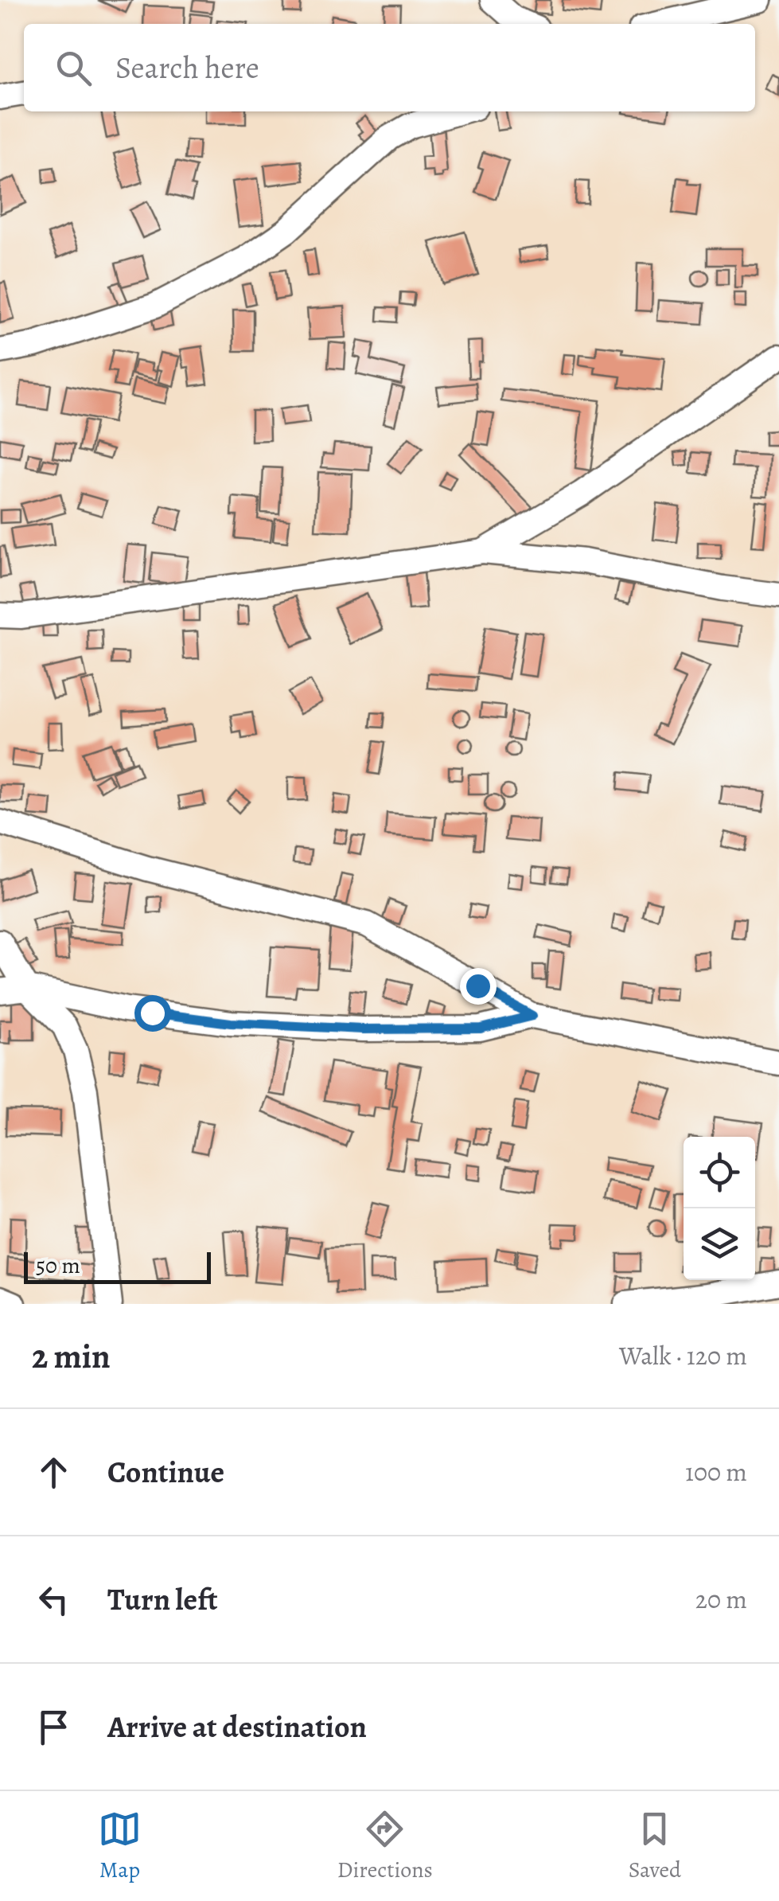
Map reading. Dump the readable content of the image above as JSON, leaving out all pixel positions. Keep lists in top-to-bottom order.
{
  "scale_bar": "50 m",
  "page": {
    "search": "Search here",
    "scale": "50 m",
    "heading": ["2 min", "Walk · 120 m"],
    "list": [
      ["Continue", "100 m"],
      ["Turn left", "20 m"],
      "Arrive at destination"
    ],
    "nav": ["Map", "Directions", "Saved"]
  }
}
